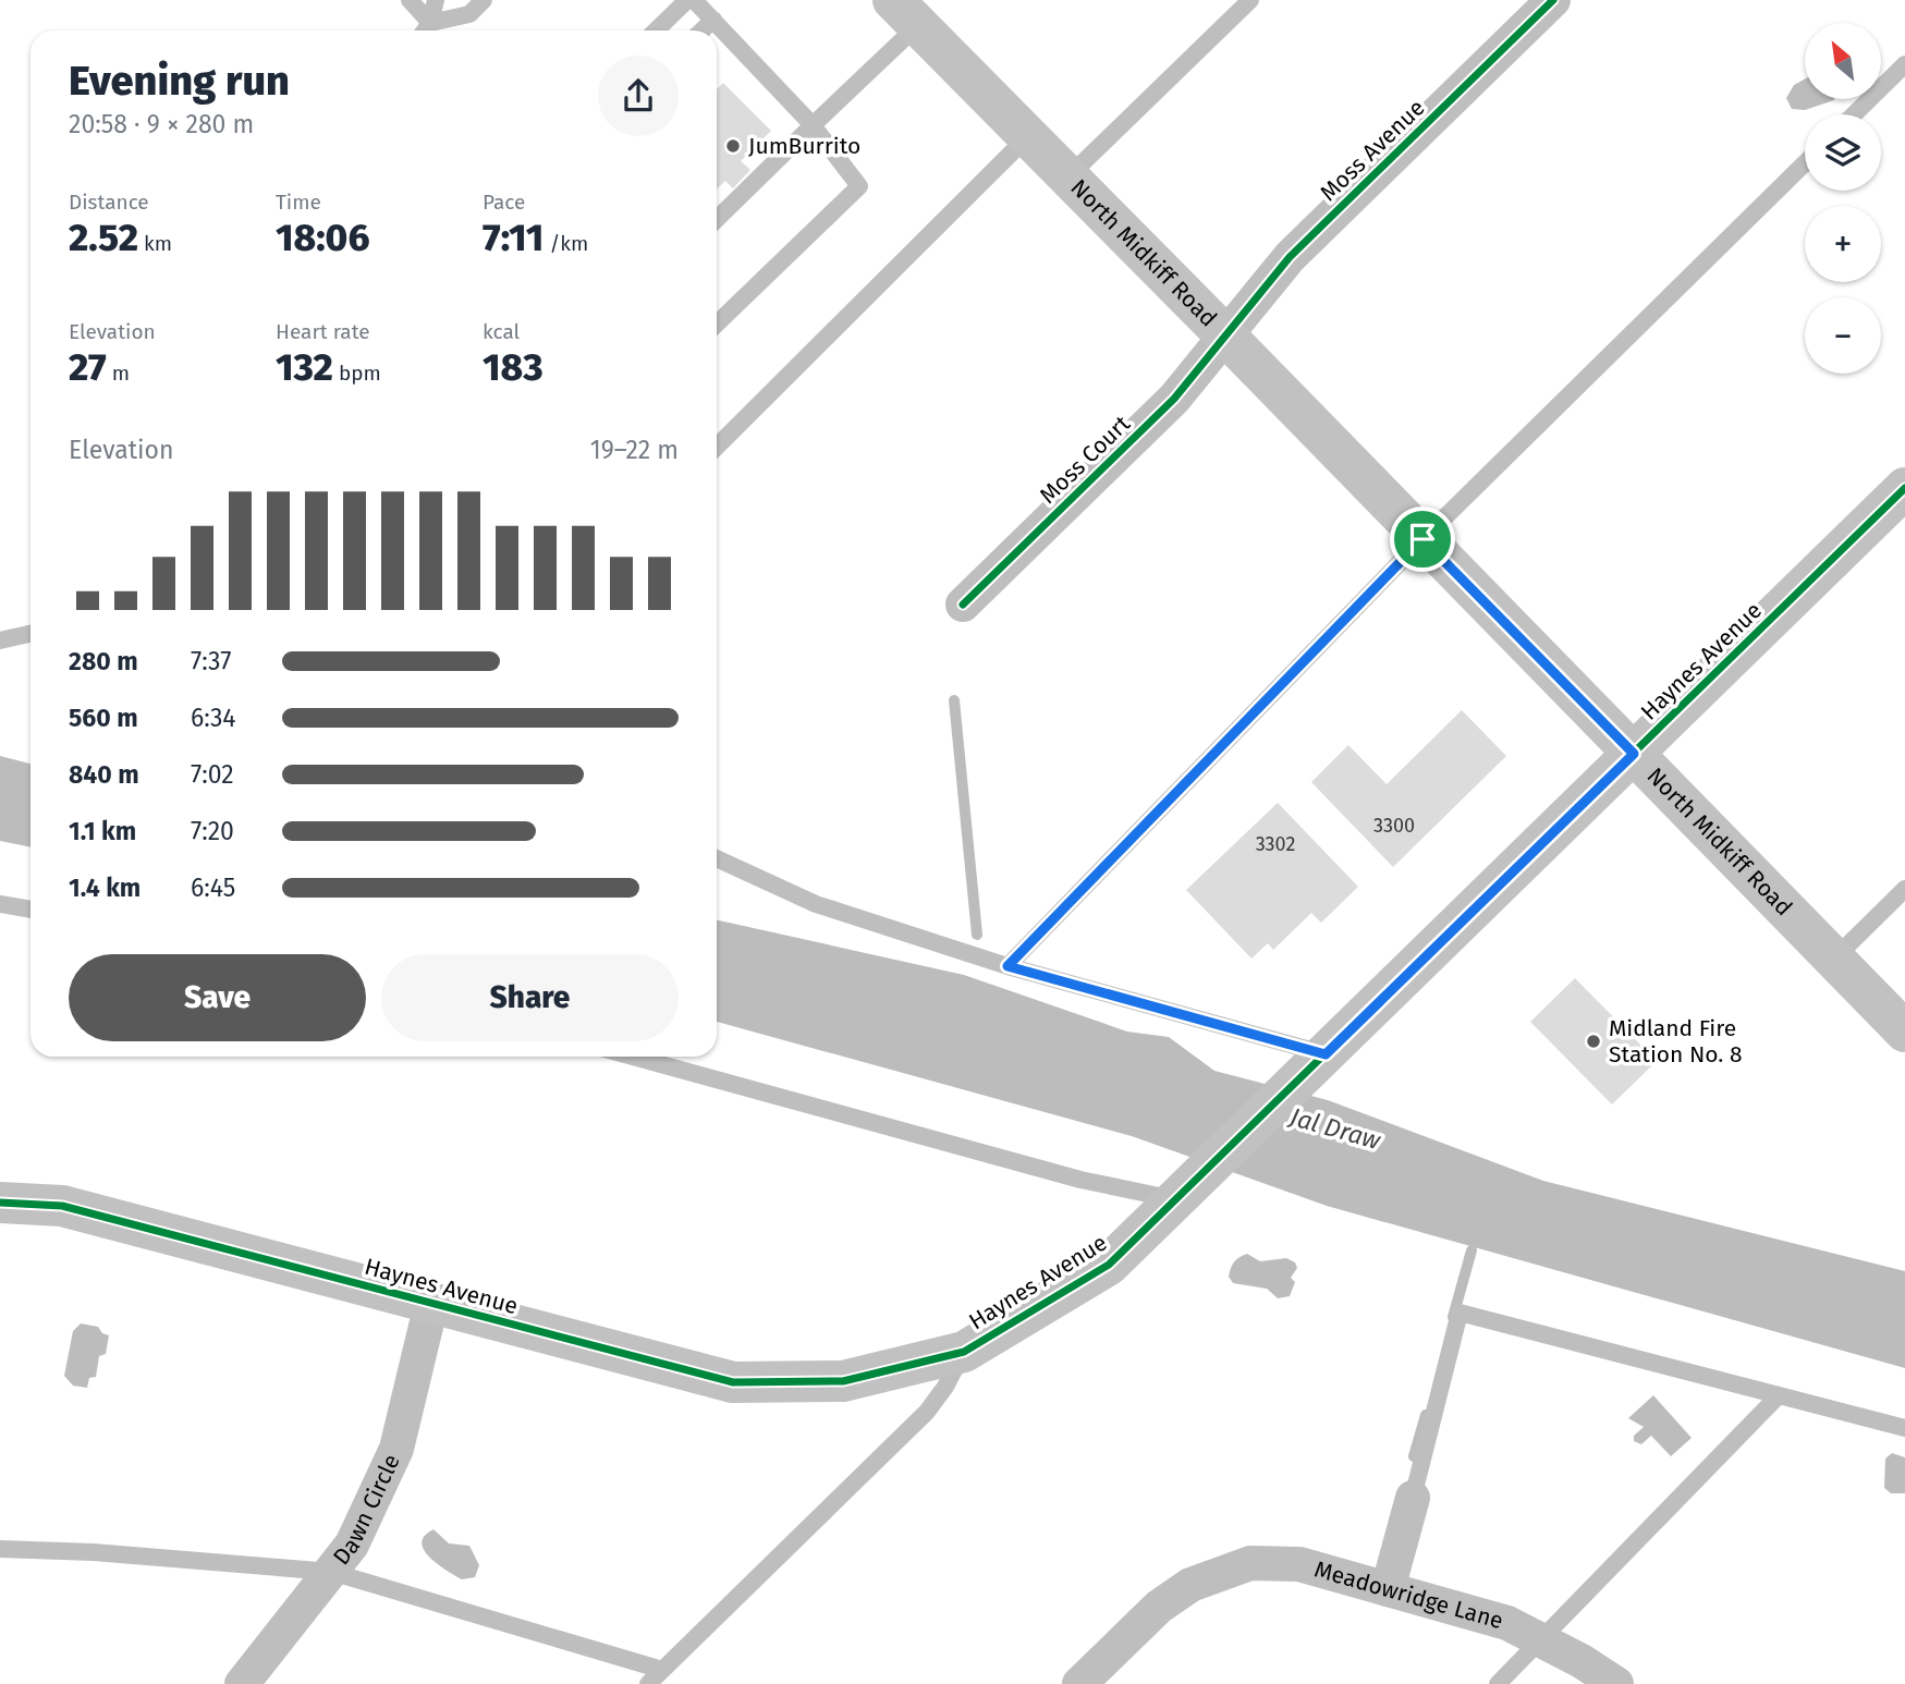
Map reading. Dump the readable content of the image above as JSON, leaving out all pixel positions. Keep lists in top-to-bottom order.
{
  "streets": {
    "street": [
      "Moss Avenue",
      "North Midkiff Road",
      "Moss Court",
      "Haynes Avenue",
      "Dawn Circle",
      "Meadowridge Lane"
    ]
  },
  "crossings": [
    ["Moss Avenue", "North Midkiff Road"],
    ["Moss Avenue", "Moss Court"],
    ["North Midkiff Road", "Moss Court"],
    ["North Midkiff Road", "Haynes Avenue"],
    ["Haynes Avenue", "Dawn Circle"]
  ],
  "water": ["Jal Draw"],
  "places": ["JumBurrito", "Midland Fire Station No. 8"],
  "house_numbers": ["3300", "3302"],
  "north": "top left",
  "page": {
    "map_buttons": ["+", "−"],
    "heading": ["Evening run", "20:58 · 9 × 280 m"],
    "stats": [
      ["Distance", "2.52 km"],
      ["Time", "18:06"],
      ["Pace", "7:11 /km"],
      ["Elevation", "27 m"],
      ["Heart rate", "132 bpm"],
      ["kcal", "183"]
    ],
    "chart": ["Elevation", "19–22 m"],
    "list": [
      {
        "name": "280 m",
        "note": "7:37"
      },
      {
        "name": "560 m",
        "note": "6:34"
      },
      {
        "name": "840 m",
        "note": "7:02"
      },
      {
        "name": "1.1 km",
        "note": "7:20"
      },
      {
        "name": "1.4 km",
        "note": "6:45"
      }
    ],
    "buttons": ["Save", "Share"]
  }
}
